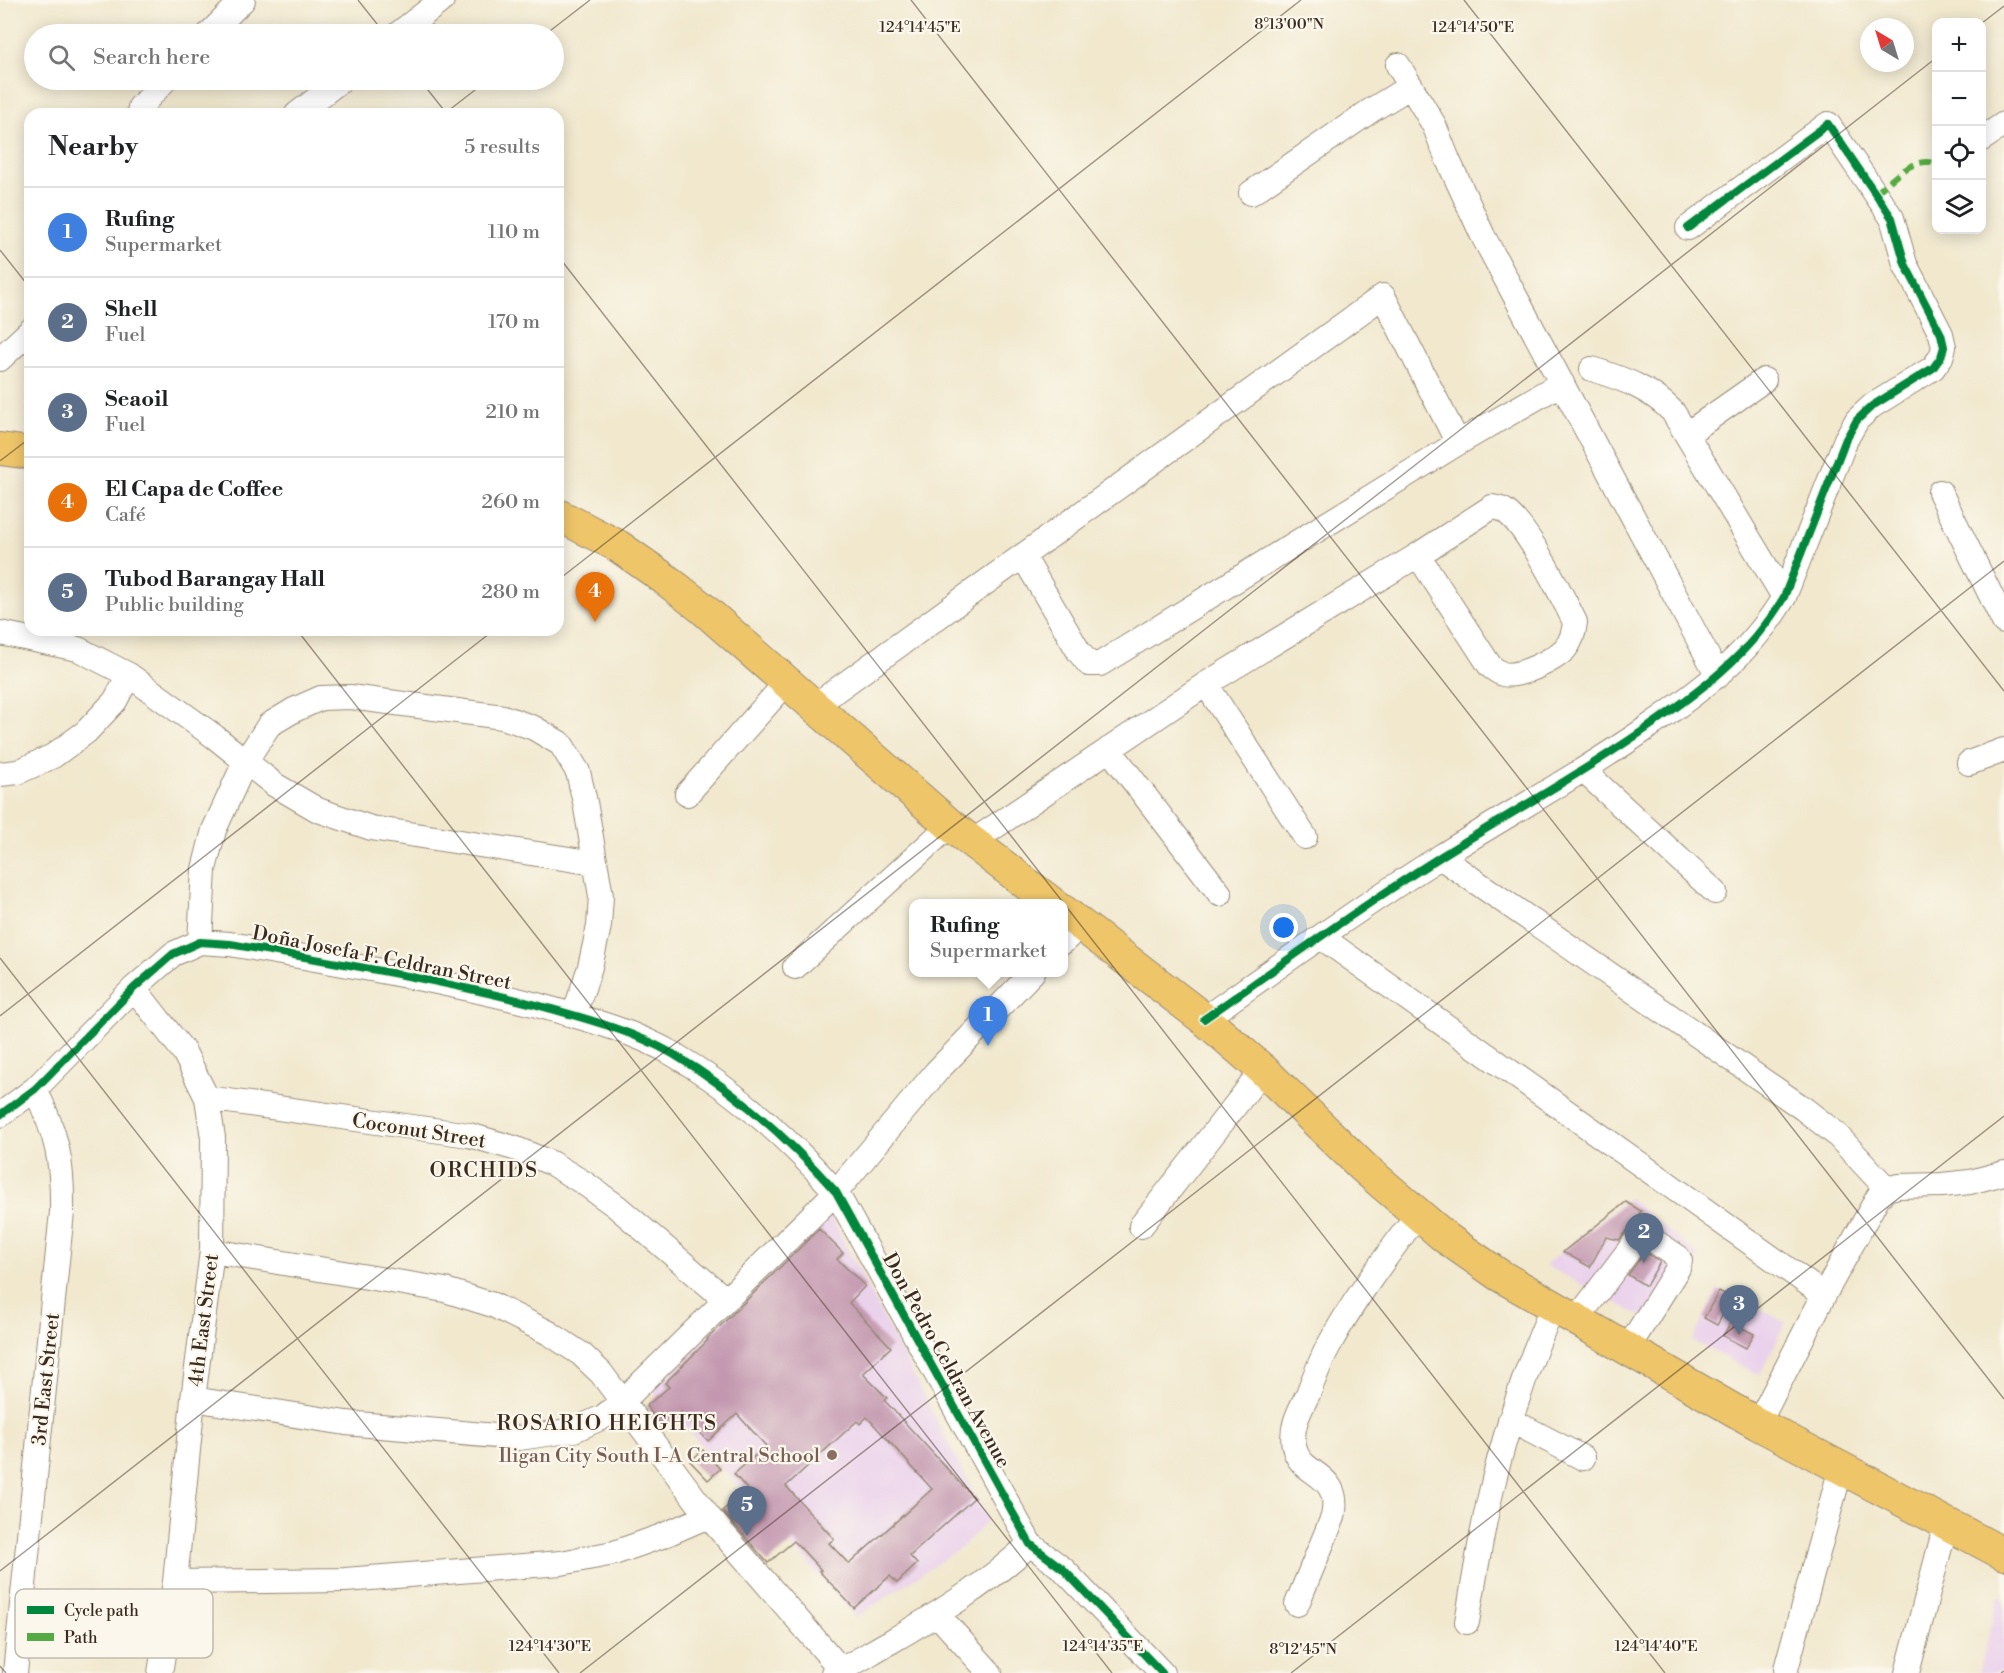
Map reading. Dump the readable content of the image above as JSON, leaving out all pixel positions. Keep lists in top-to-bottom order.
{
  "streets": {
    "street": [
      "Doña Josefa F. Celdran Street",
      "Coconut Street",
      "4th East Street",
      "Don Pedro Celdran Avenue",
      "3rd East Street"
    ]
  },
  "crossings": [
    ["Doña Josefa F. Celdran Street", "4th East Street"],
    ["Doña Josefa F. Celdran Street", "Don Pedro Celdran Avenue"],
    ["Doña Josefa F. Celdran Street", "3rd East Street"],
    ["Coconut Street", "4th East Street"]
  ],
  "districts": ["ORCHIDS", "ROSARIO HEIGHTS"],
  "places": ["Iligan City South I-A Central School"],
  "legend": ["Cycle path", "Path"],
  "north": "top left",
  "page": {
    "map_buttons": ["+", "−"],
    "search": "Search here",
    "heading": ["Nearby", "5 results"],
    "list": [
      {
        "mark": "1",
        "name": "Rufing",
        "note": "Supermarket",
        "value": "110 m"
      },
      {
        "mark": "2",
        "name": "Shell",
        "note": "Fuel",
        "value": "170 m"
      },
      {
        "mark": "3",
        "name": "Seaoil",
        "note": "Fuel",
        "value": "210 m"
      },
      {
        "mark": "4",
        "name": "El Capa de Coffee",
        "note": "Café",
        "value": "260 m"
      },
      {
        "mark": "5",
        "name": "Tubod Barangay Hall",
        "note": "Public building",
        "value": "280 m"
      }
    ],
    "pins": [
      "4",
      "1",
      "2",
      "3",
      "5"
    ],
    "popup": ["Rufing", "Supermarket"]
  },
  "coordinates": [
    "8°13'00\"N",
    "124°14'45\"E",
    "124°14'50\"E",
    "124°14'30\"E",
    "124°14'35\"E",
    "124°14'40\"E",
    "8°12'45\"N"
  ]
}
